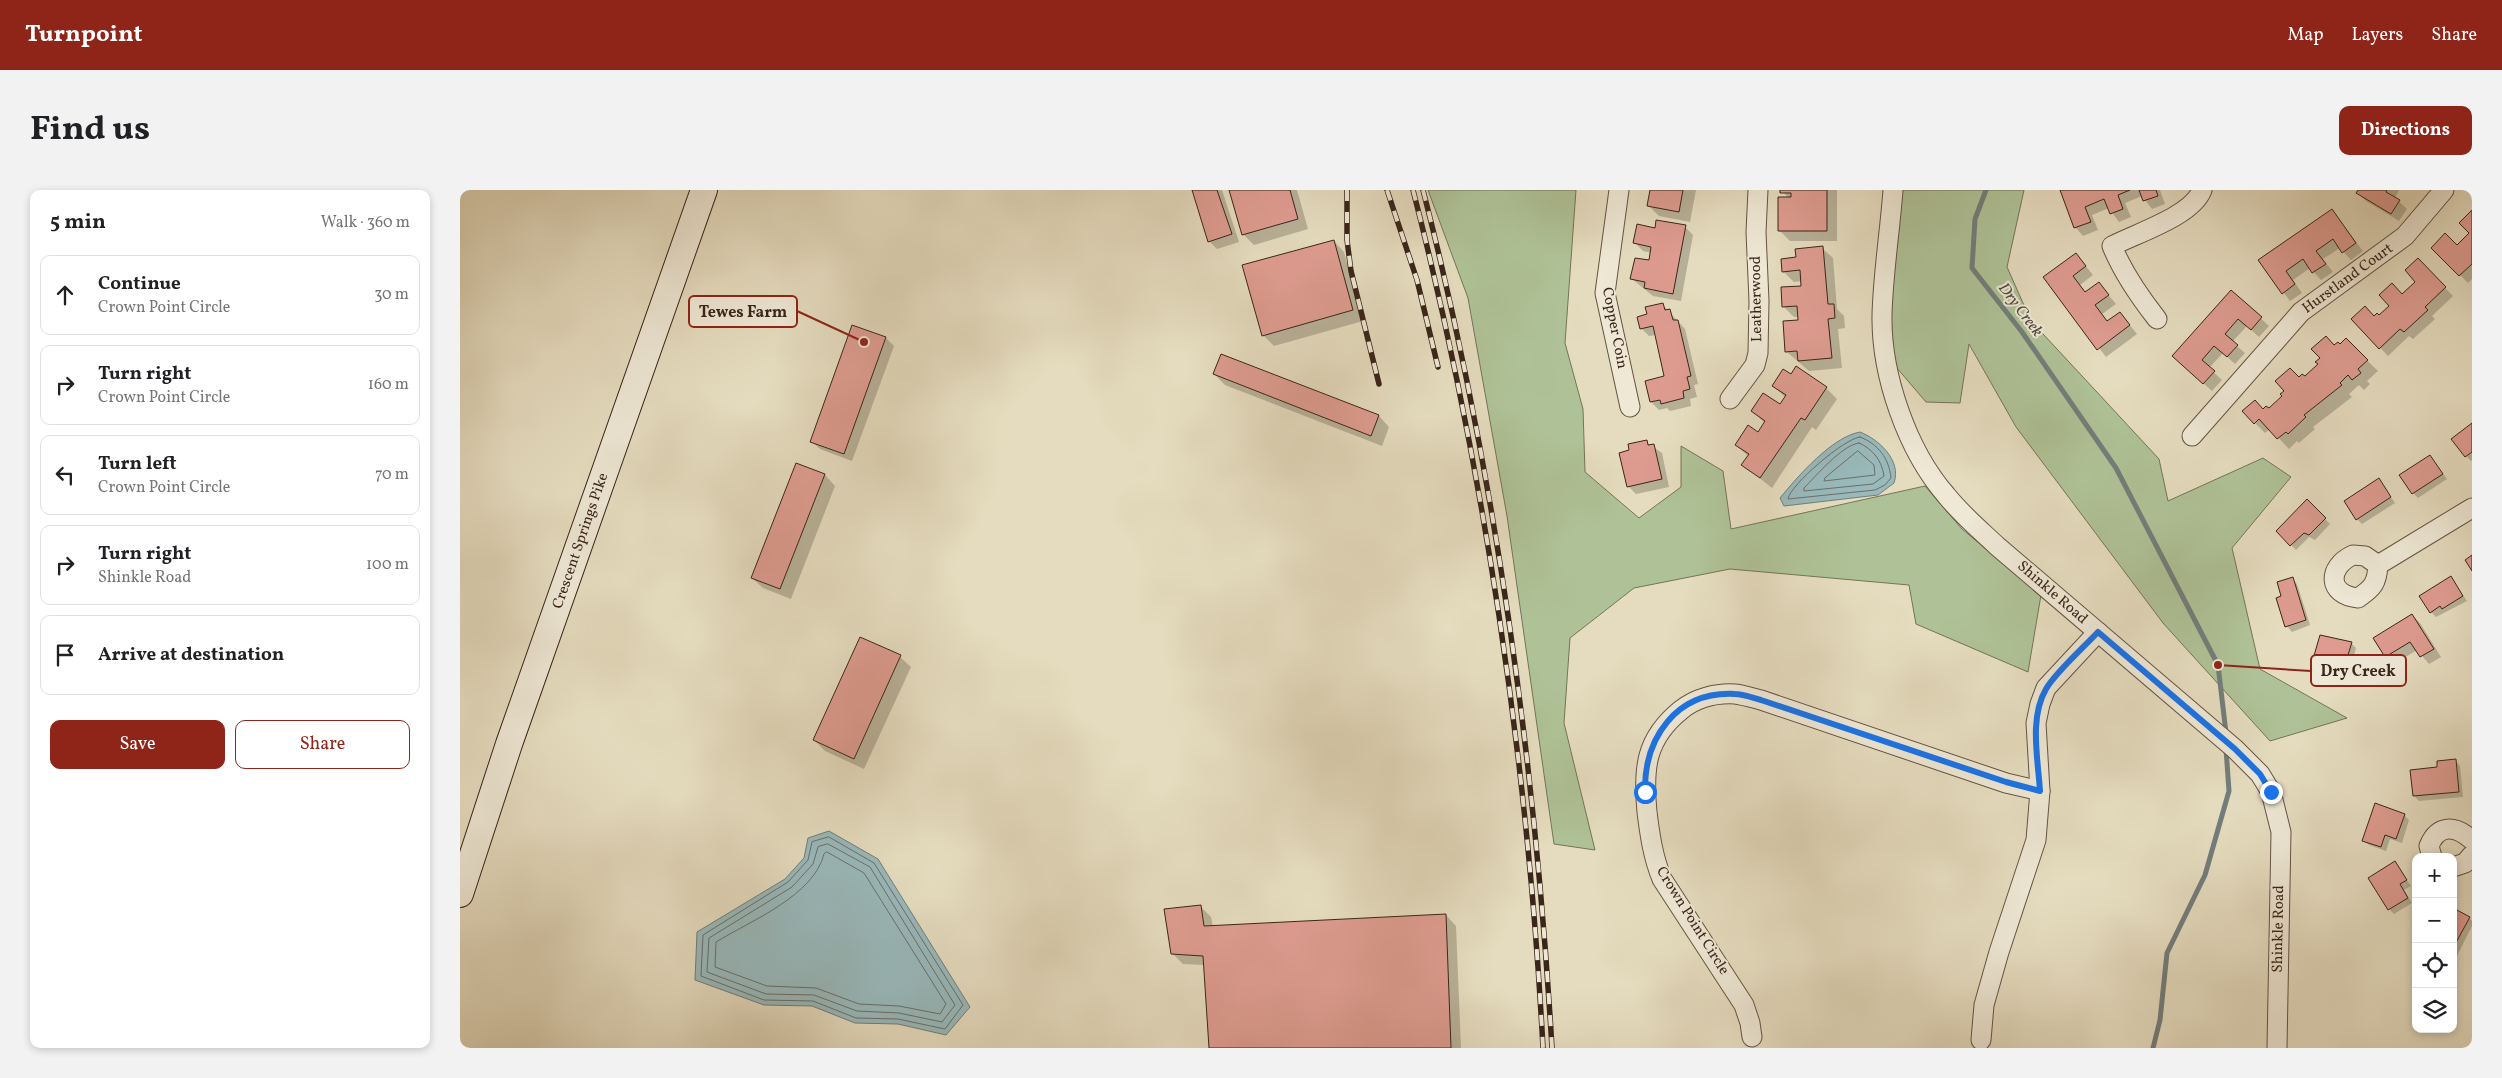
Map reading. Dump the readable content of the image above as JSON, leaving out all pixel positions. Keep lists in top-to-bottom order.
{
  "streets": {
    "main road": ["Crescent Springs Pike"],
    "street": [
      "Hurstland Court",
      "Leatherwood",
      "Copper Coin",
      "Shinkle Road",
      "Crown Point Circle"
    ]
  },
  "water": ["Dry Creek"],
  "places": ["Tewes Farm", "Dry Creek"],
  "page": {
    "header": "Turnpoint",
    "nav": ["Map", "Layers", "Share"],
    "title": "Find us",
    "buttons": [
      "Directions",
      ["Save", "Share"]
    ],
    "heading": ["5 min", "Walk · 360 m"],
    "list": [
      ["Continue", "Crown Point Circle", "30 m"],
      ["Turn right", "Crown Point Circle", "160 m"],
      ["Turn left", "Crown Point Circle", "70 m"],
      ["Turn right", "Shinkle Road", "100 m"],
      "Arrive at destination"
    ],
    "map_buttons": ["+", "−"]
  }
}
